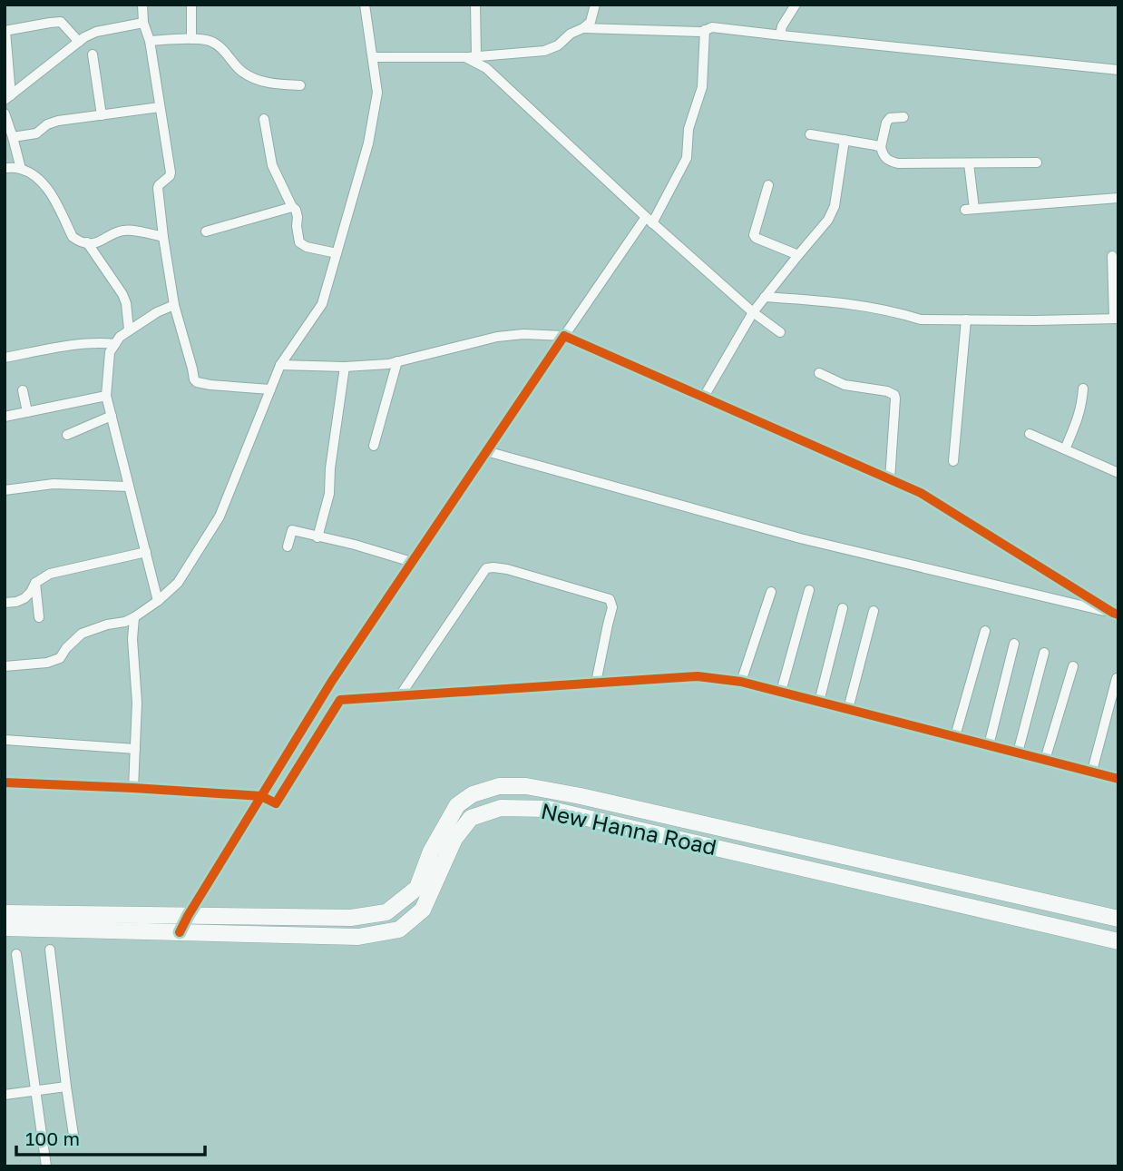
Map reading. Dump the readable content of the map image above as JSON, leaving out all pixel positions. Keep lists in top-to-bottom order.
{
  "streets": {
    "main road": ["New Hanna Road"]
  },
  "scale_bar": "100 m"
}
